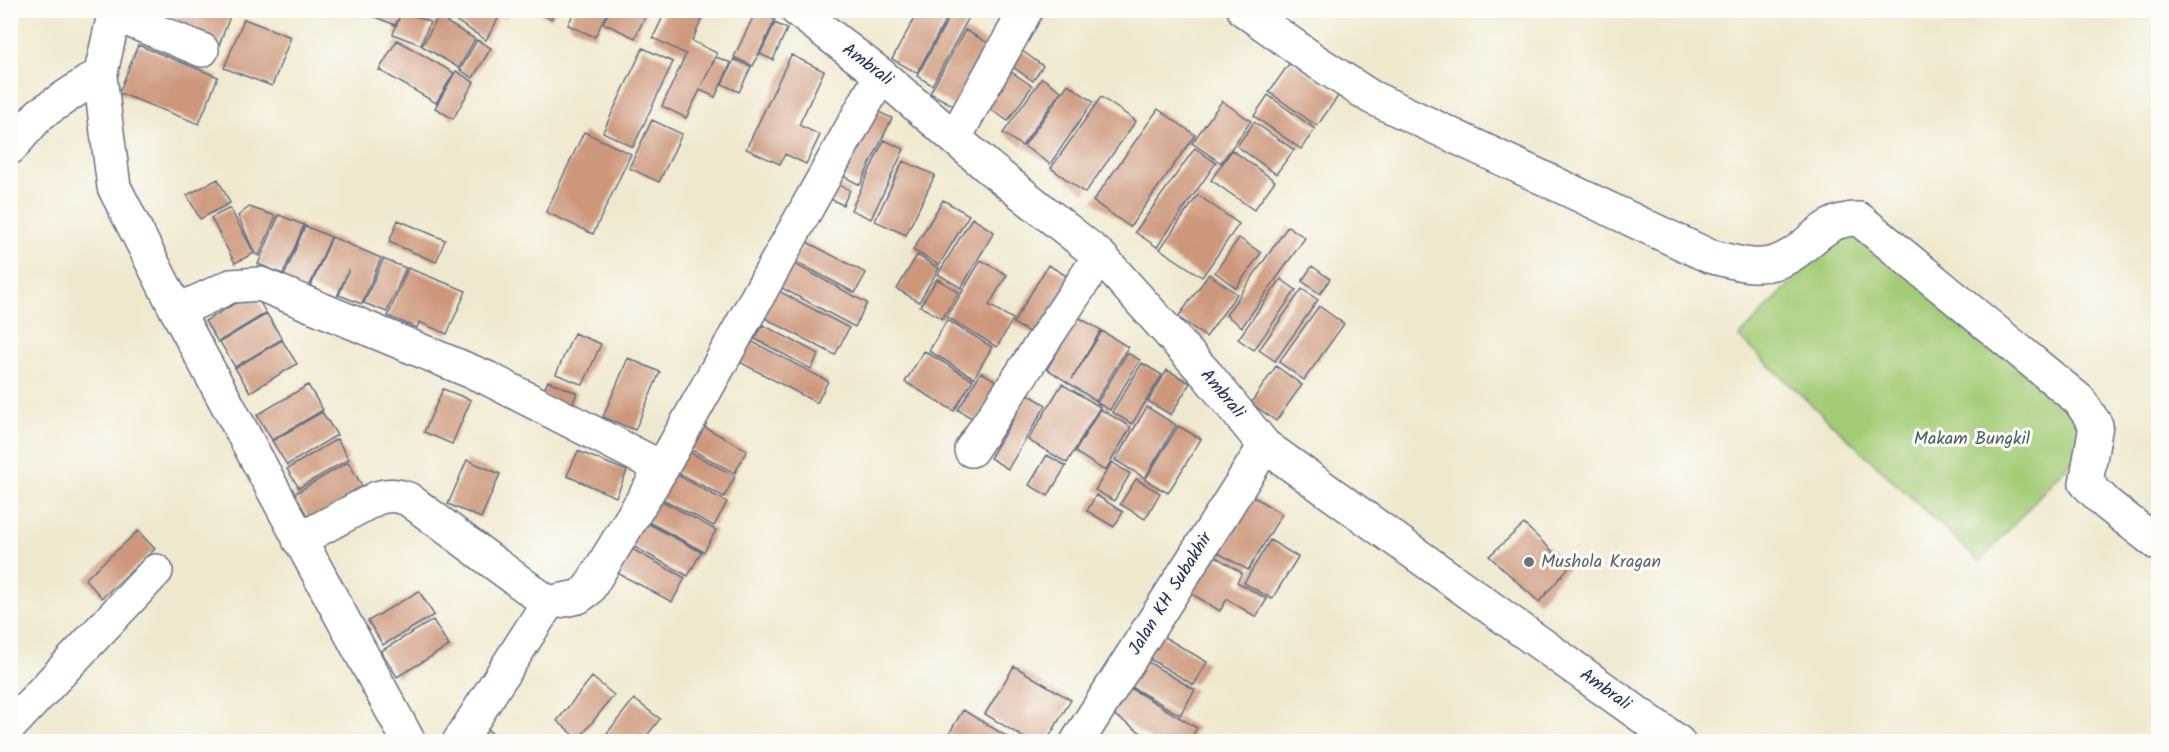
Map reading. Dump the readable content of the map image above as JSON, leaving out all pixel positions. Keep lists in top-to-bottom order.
{
  "streets": {
    "street": ["Ambrali", "Jalan KH Subakhir"]
  },
  "crossings": [
    ["Ambrali", "Jalan KH Subakhir"]
  ],
  "parks": ["Makam Bungkil"],
  "places": ["Mushola Kragan"]
}
